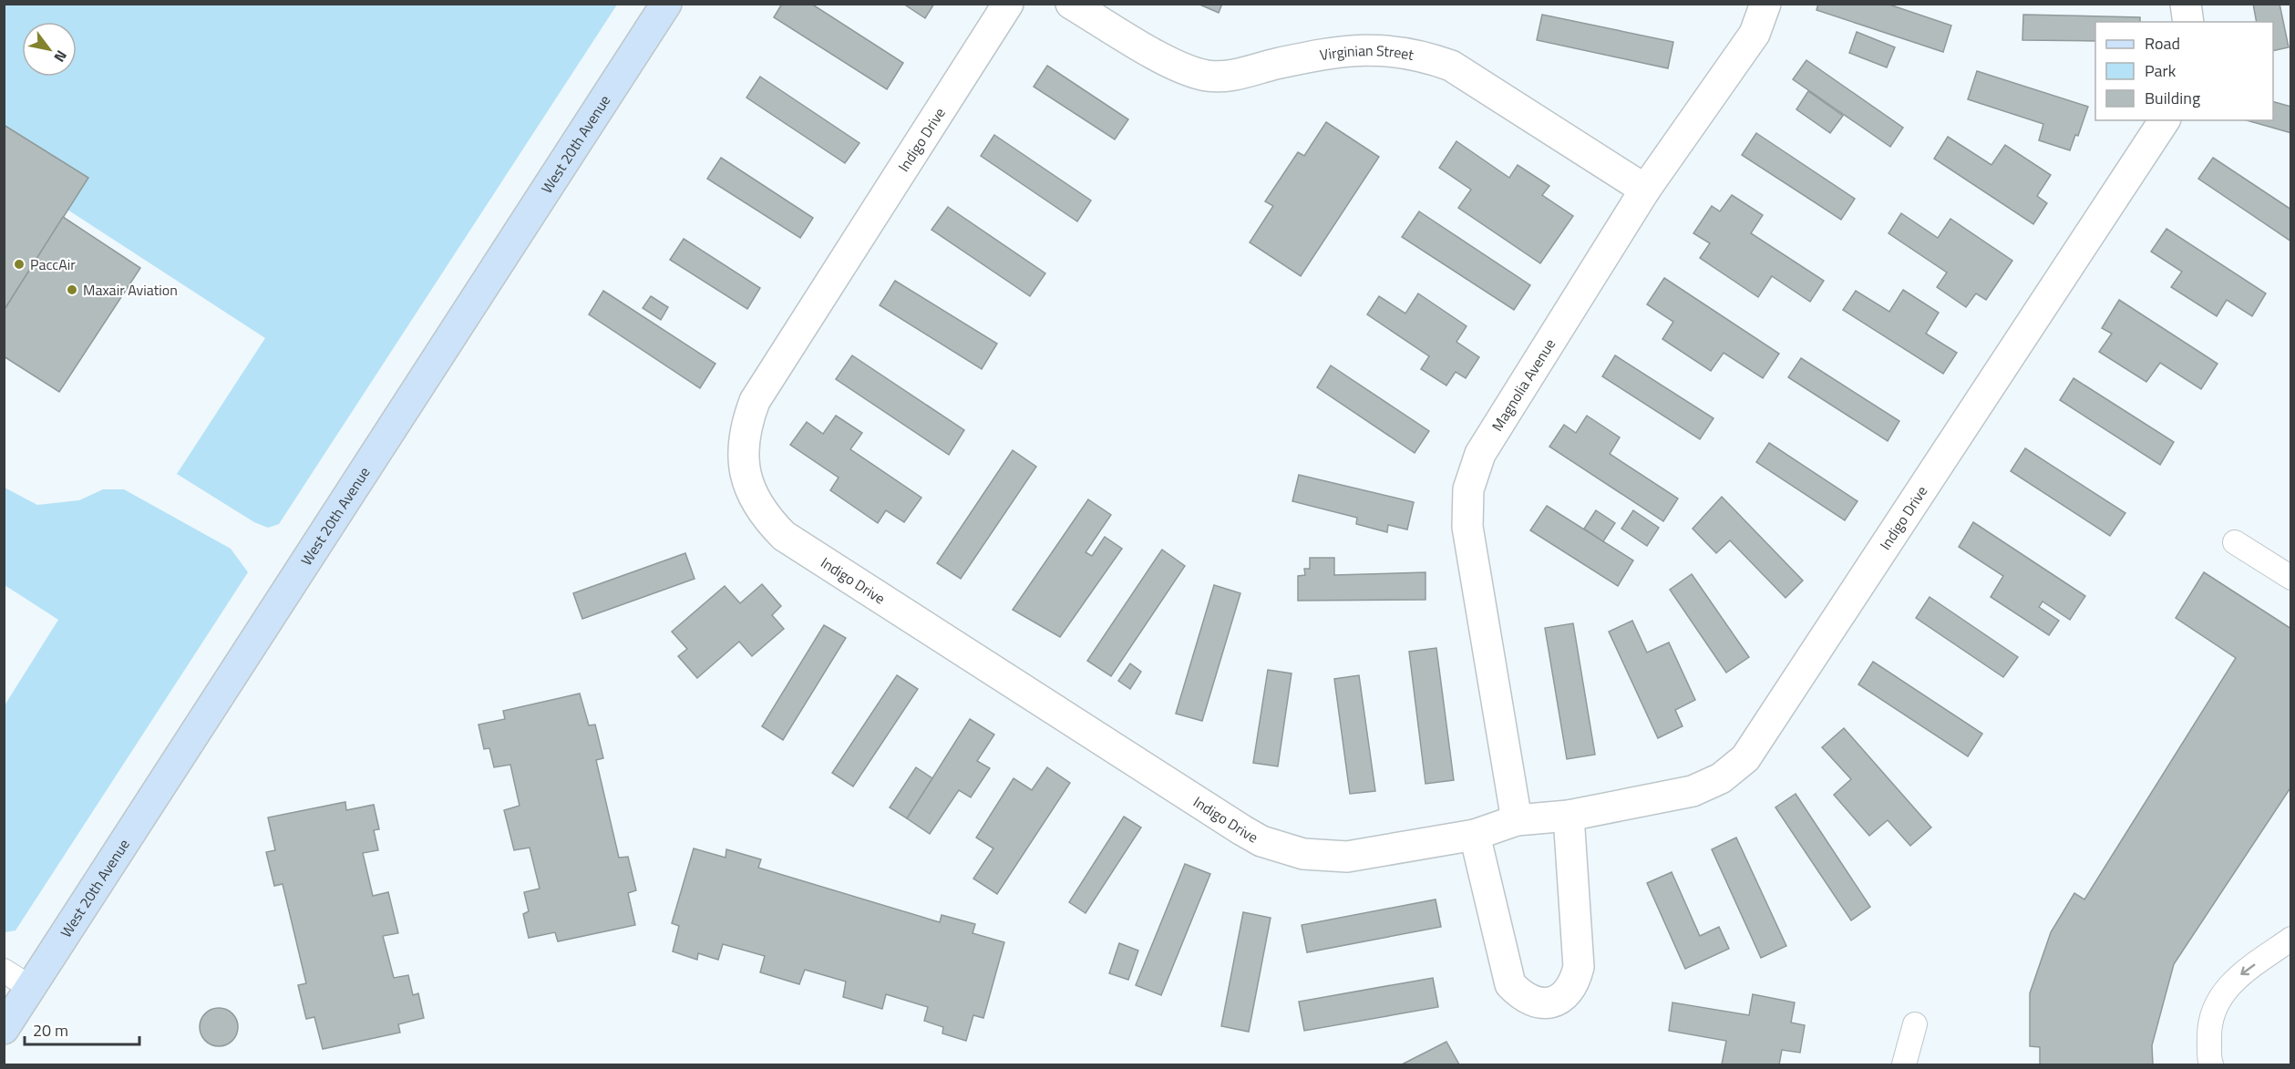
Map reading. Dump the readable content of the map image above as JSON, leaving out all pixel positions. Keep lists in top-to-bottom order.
{
  "streets": {
    "main road": ["West 20th Avenue"],
    "street": ["Virginian Street", "Indigo Drive", "Magnolia Avenue"]
  },
  "crossings": [
    ["Virginian Street", "Magnolia Avenue"],
    ["Indigo Drive", "Magnolia Avenue"]
  ],
  "places": ["PaccAir", "Maxair Aviation"],
  "legend": ["Road", "Park", "Building"],
  "scale_bar": "20 m",
  "north": "bottom right"
}
